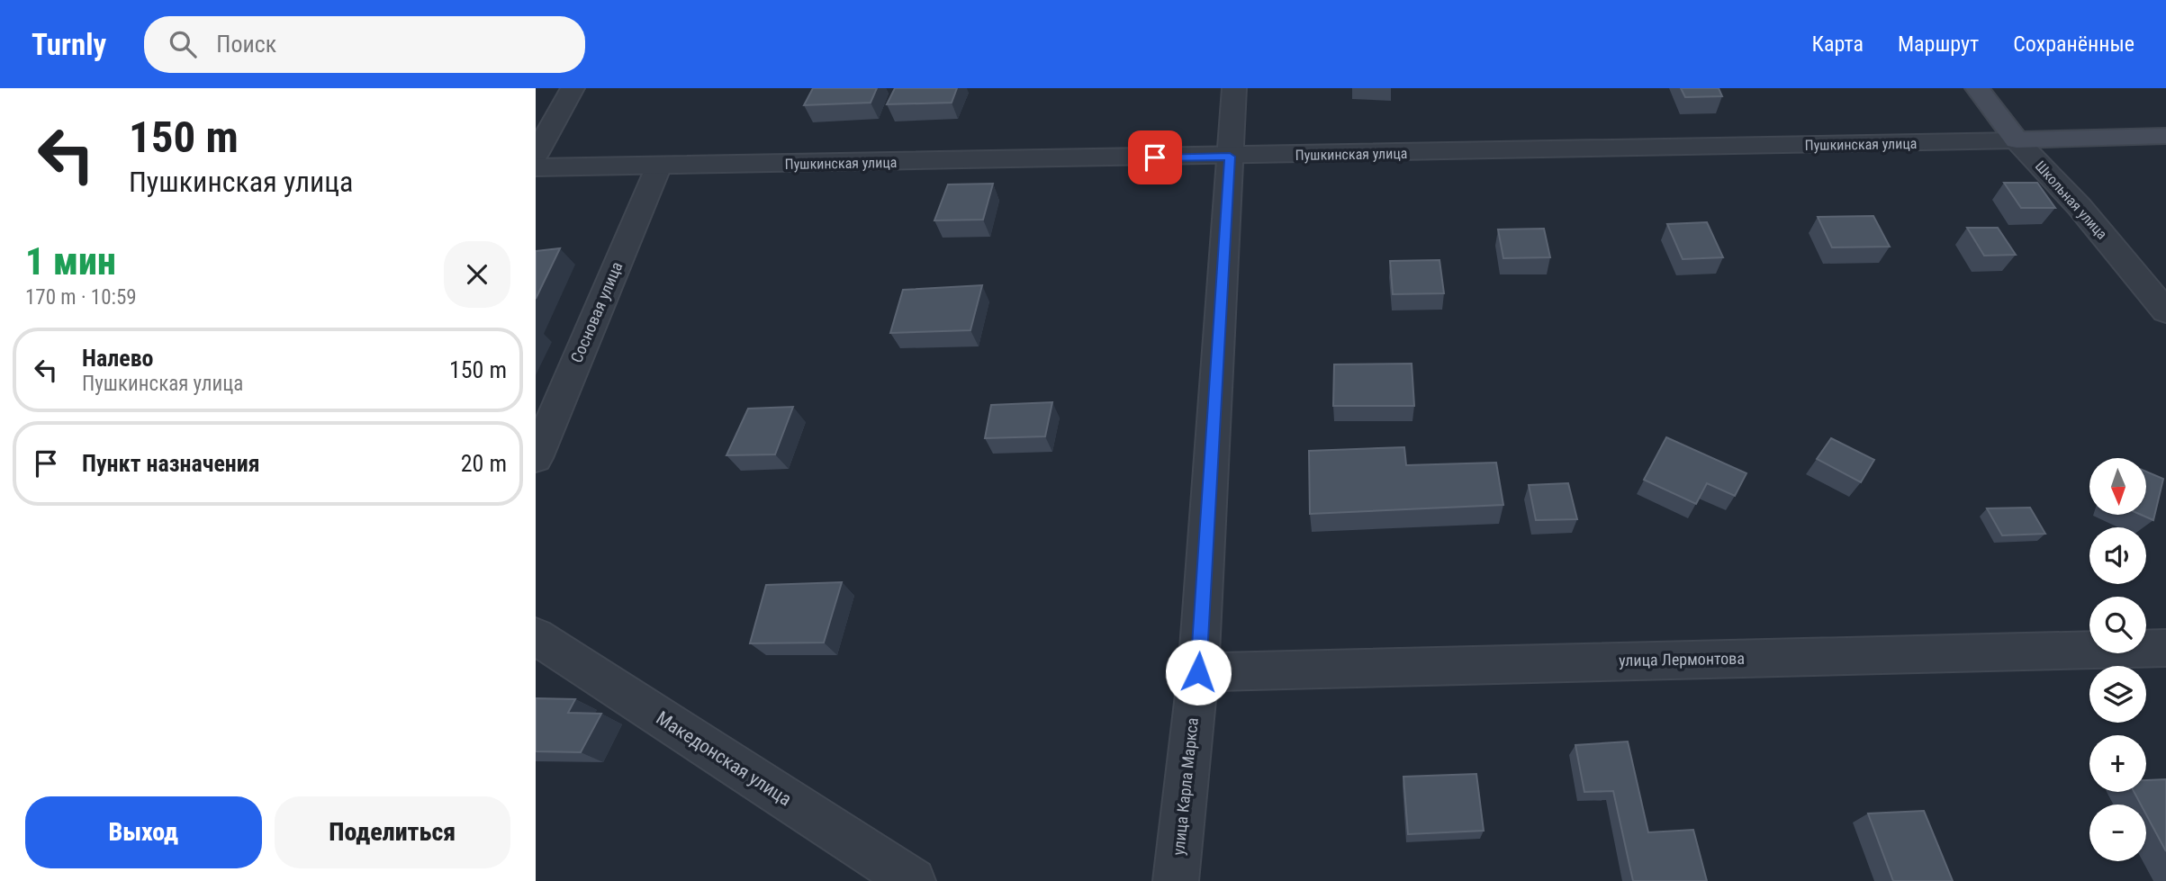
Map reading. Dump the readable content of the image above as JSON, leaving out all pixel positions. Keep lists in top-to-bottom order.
{
  "streets": {
    "main road": ["Пушкинская улица", "Школьная улица"],
    "street": [
      "Сосновая улица",
      "улица Лермонтова",
      "Македонская улица",
      "улица Карла Маркса"
    ]
  },
  "crossings": [
    ["Пушкинская улица", "Школьная улица"],
    ["Пушкинская улица", "Сосновая улица"],
    ["Пушкинская улица", "улица Карла Маркса"],
    ["улица Лермонтова", "улица Карла Маркса"]
  ],
  "north": "bottom",
  "page": {
    "header": "Turnly",
    "search": "Поиск",
    "nav": ["Карта", "Маршрут", "Сохранённые"],
    "turn": ["150 m", "Пушкинская улица"],
    "heading": ["1 мин", "170 m · 10:59"],
    "list": [
      {
        "name": "Налево",
        "note": "Пушкинская улица",
        "value": "150 m"
      },
      {
        "name": "Пункт назначения",
        "value": "20 m"
      }
    ],
    "map_buttons": ["+", "−"],
    "buttons": ["Выход", "Поделиться"]
  }
}
